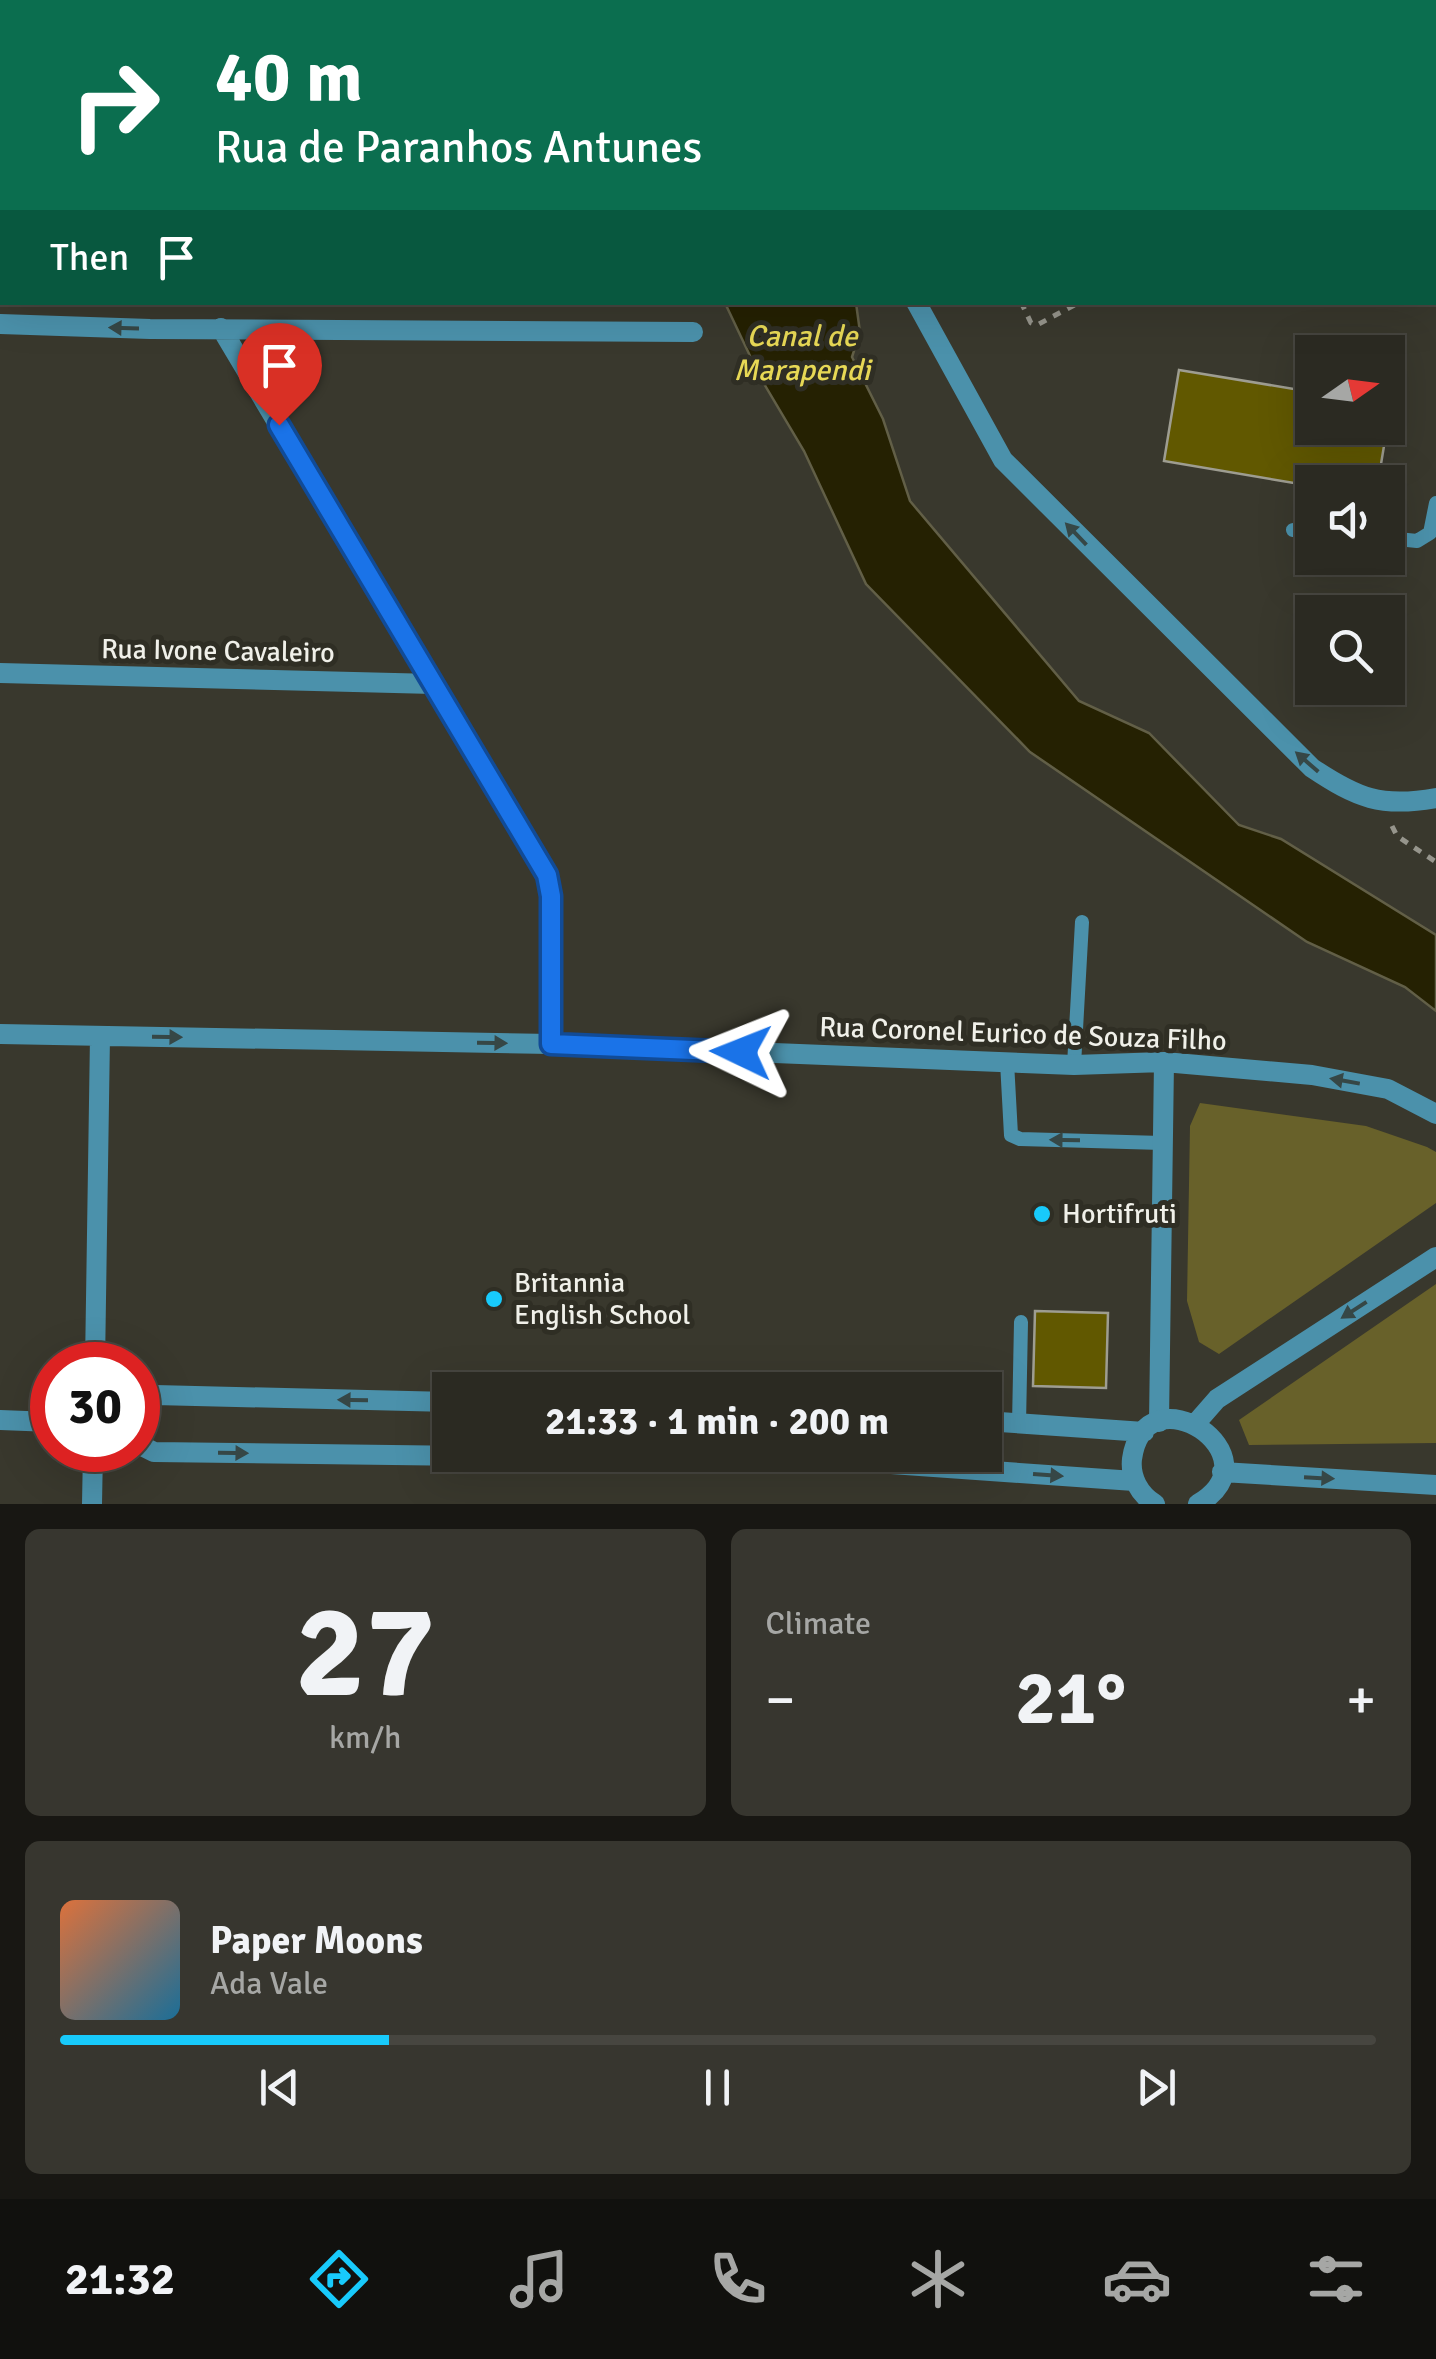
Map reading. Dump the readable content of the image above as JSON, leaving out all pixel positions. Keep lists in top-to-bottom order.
{
  "streets": {
    "street": ["Rua Ivone Cavaleiro", "Rua Coronel Eurico de Souza Filho"]
  },
  "water": ["Canal de Marapendi"],
  "places": ["Hortifruti", "Britannia English School"],
  "north": "right",
  "page": {
    "turn": ["40 m", "Rua de Paranhos Antunes"],
    "then": "Then",
    "limit": "30",
    "trip": "21:33 · 1 min · 200 m",
    "tile": [
      ["27", "km/h"],
      "Climate"
    ],
    "heat": ["−", "21°", "+"],
    "song": ["Paper Moons", "Ada Vale"],
    "tabs": "21:32"
  }
}
